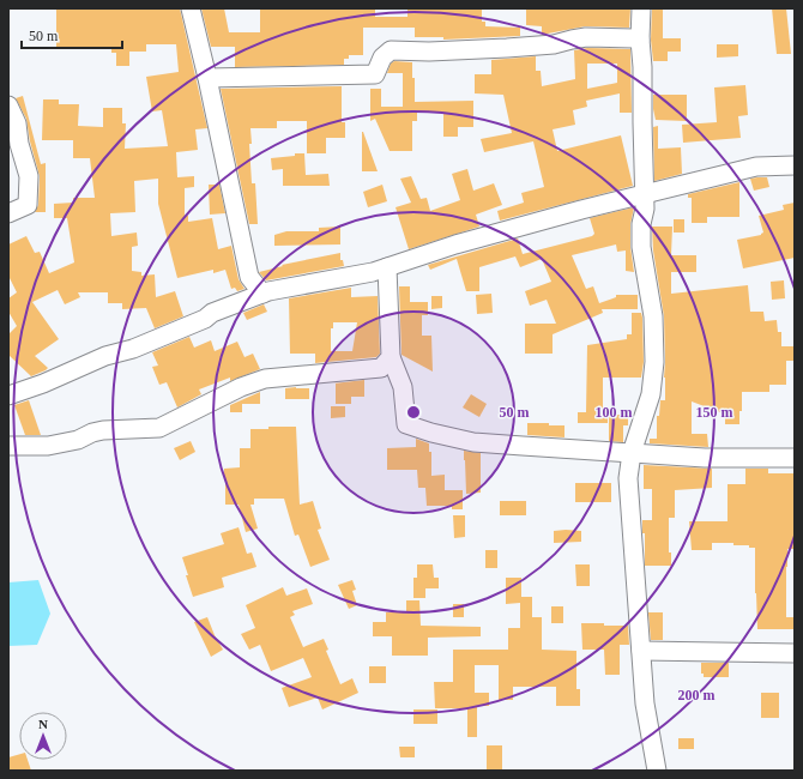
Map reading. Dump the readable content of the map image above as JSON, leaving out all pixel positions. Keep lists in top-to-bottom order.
{
  "scale_bar": "50 m",
  "north": "top",
  "rings": [
    "50 m",
    "100 m",
    "150 m",
    "200 m"
  ]
}
